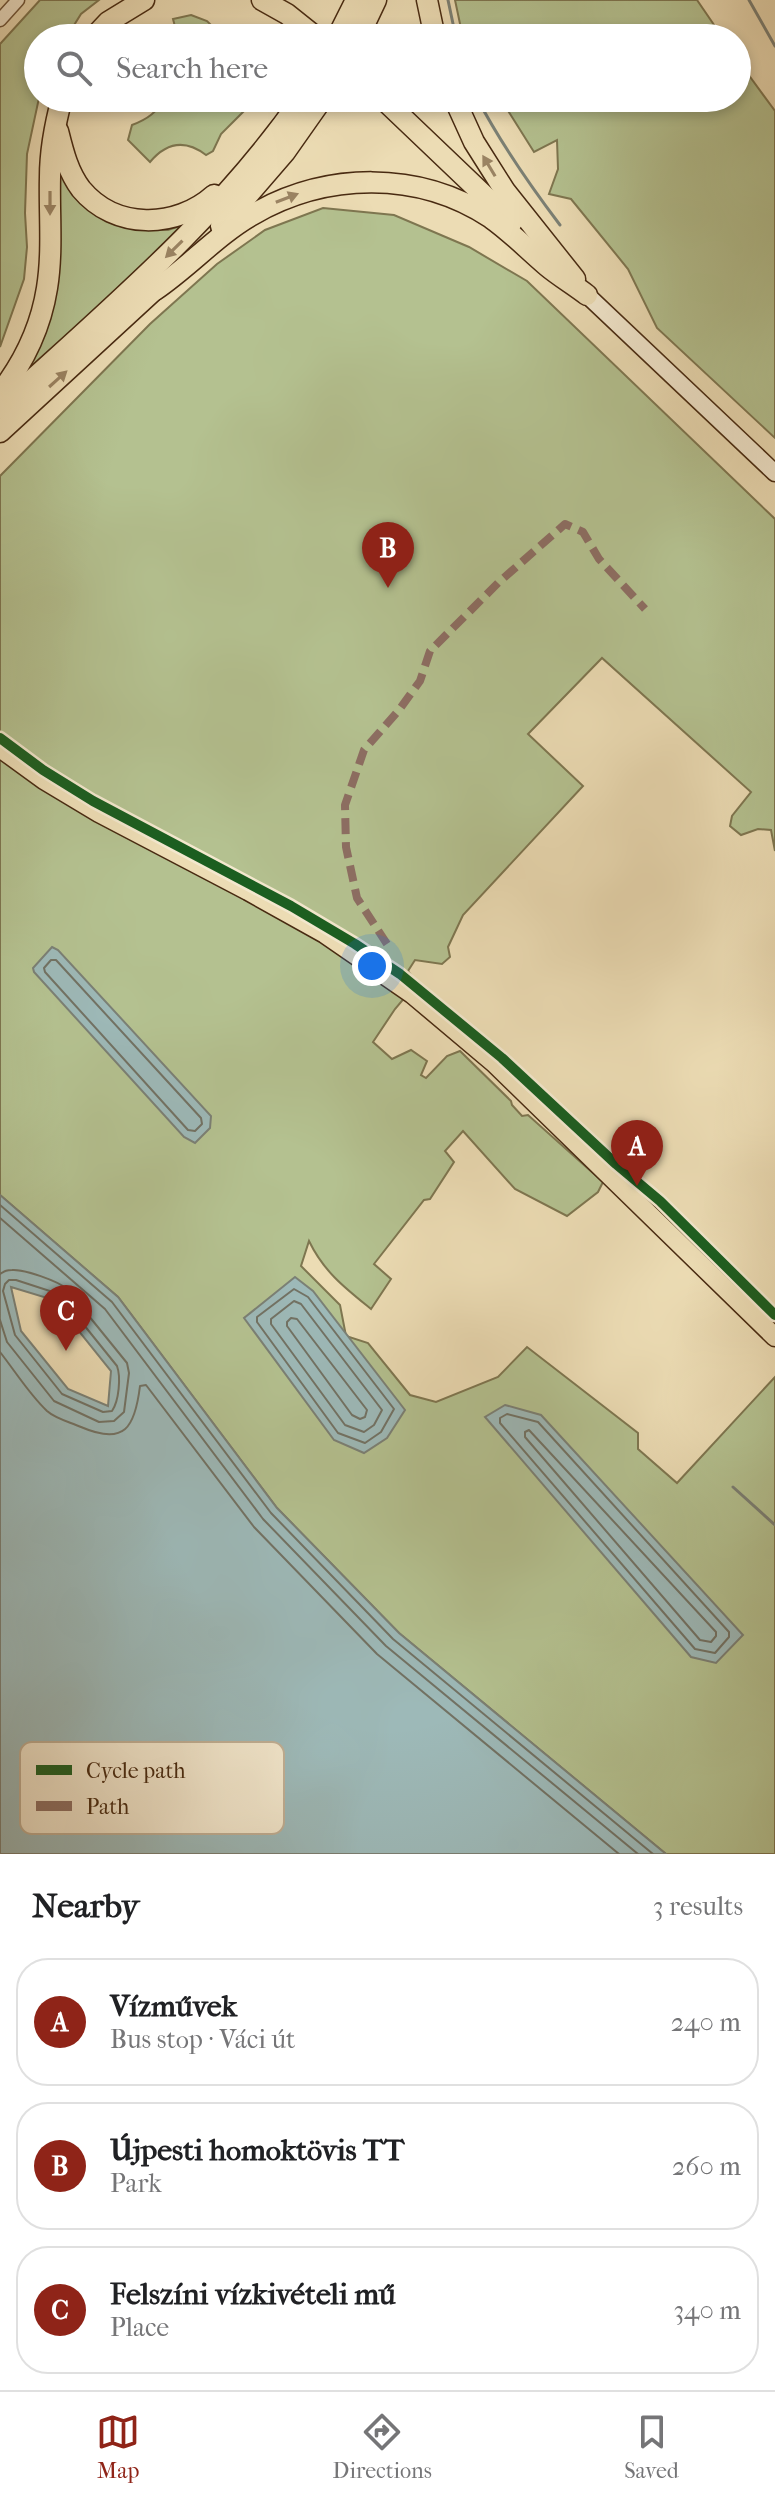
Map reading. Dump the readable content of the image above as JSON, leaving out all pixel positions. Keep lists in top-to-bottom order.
{
  "legend": ["Cycle path", "Path"],
  "page": {
    "search": "Search here",
    "pins": ["B", "A", "C"],
    "heading": ["Nearby", "3 results"],
    "list": [
      {
        "mark": "A",
        "name": "Vízművek",
        "note": "Bus stop · Váci út",
        "value": "240 m"
      },
      {
        "mark": "B",
        "name": "Újpesti homoktövis TT",
        "note": "Park",
        "value": "260 m"
      },
      {
        "mark": "C",
        "name": "Felszíni vízkivételi mű",
        "note": "Place",
        "value": "340 m"
      }
    ],
    "nav": ["Map", "Directions", "Saved"]
  }
}
